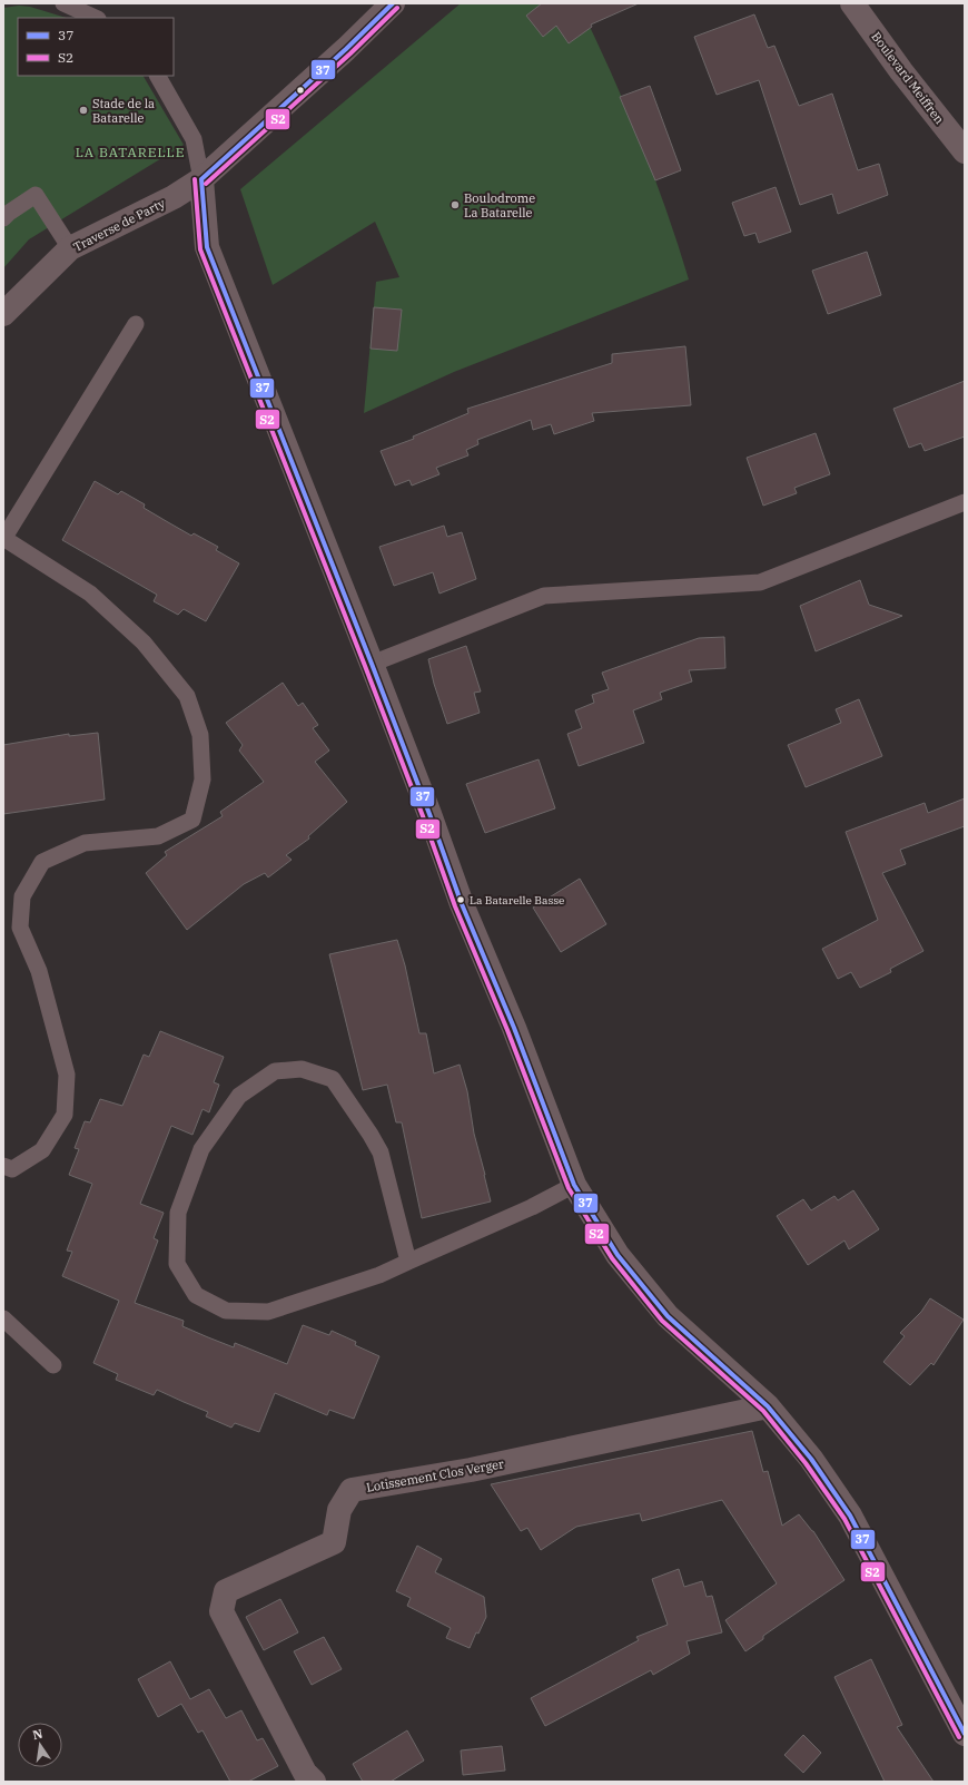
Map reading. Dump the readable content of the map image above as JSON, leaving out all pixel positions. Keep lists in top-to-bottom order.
{
  "streets": {
    "street": ["Boulevard Meiffren", "Traverse de Party", "Lotissement Clos Verger"]
  },
  "districts": ["LA BATARELLE"],
  "places": ["Stade de la Batarelle", "Boulodrome La Batarelle", "La Batarelle Basse"],
  "lines": ["transit line 37", "transit line S2"],
  "legend": ["37", "S2"],
  "north": "top"
}
